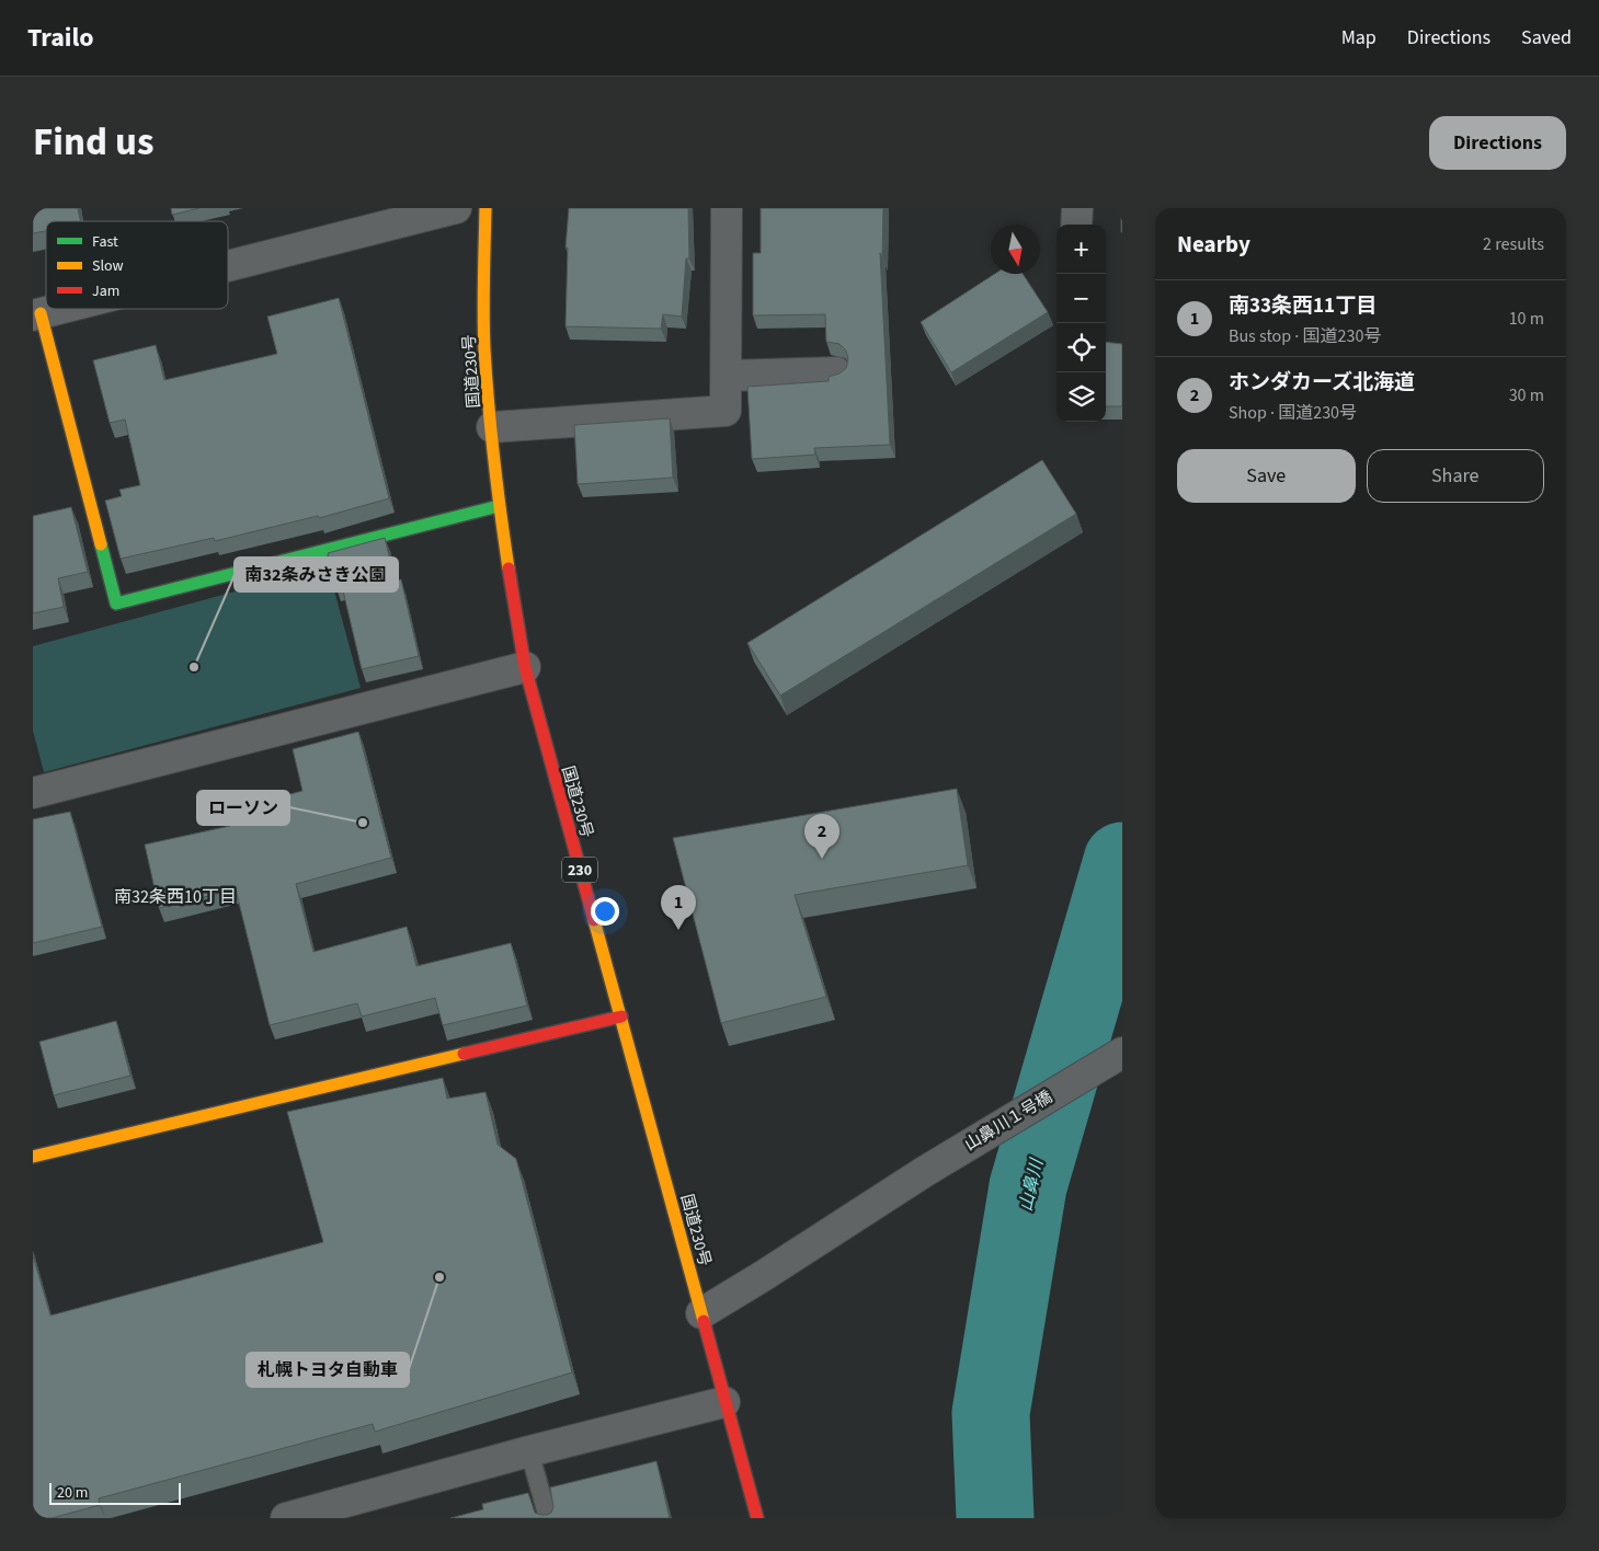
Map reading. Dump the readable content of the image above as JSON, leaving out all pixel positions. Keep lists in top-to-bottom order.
{
  "streets": {
    "main road": ["国道230号", "230"],
    "street": ["山鼻川１号橋"]
  },
  "crossings": [
    ["国道230号", "山鼻川１号橋"]
  ],
  "districts": ["南32条西10丁目"],
  "water": ["山鼻川"],
  "places": ["南32条みさき公園", "ローソン", "札幌トヨタ自動車"],
  "legend": ["Fast", "Slow", "Jam"],
  "scale_bar": "20 m",
  "north": "bottom",
  "page": {
    "header": "Trailo",
    "nav": ["Map", "Directions", "Saved"],
    "title": "Find us",
    "buttons": [
      "Directions",
      ["Save", "Share"]
    ],
    "heading": ["Nearby", "2 results"],
    "map_buttons": ["+", "−"],
    "list": [
      {
        "mark": "1",
        "name": "南33条西11丁目",
        "note": "Bus stop · 国道230号",
        "value": "10 m"
      },
      {
        "mark": "2",
        "name": "ホンダカーズ北海道",
        "note": "Shop · 国道230号",
        "value": "30 m"
      }
    ],
    "pins": ["2", "1"],
    "scale": "20 m"
  }
}
